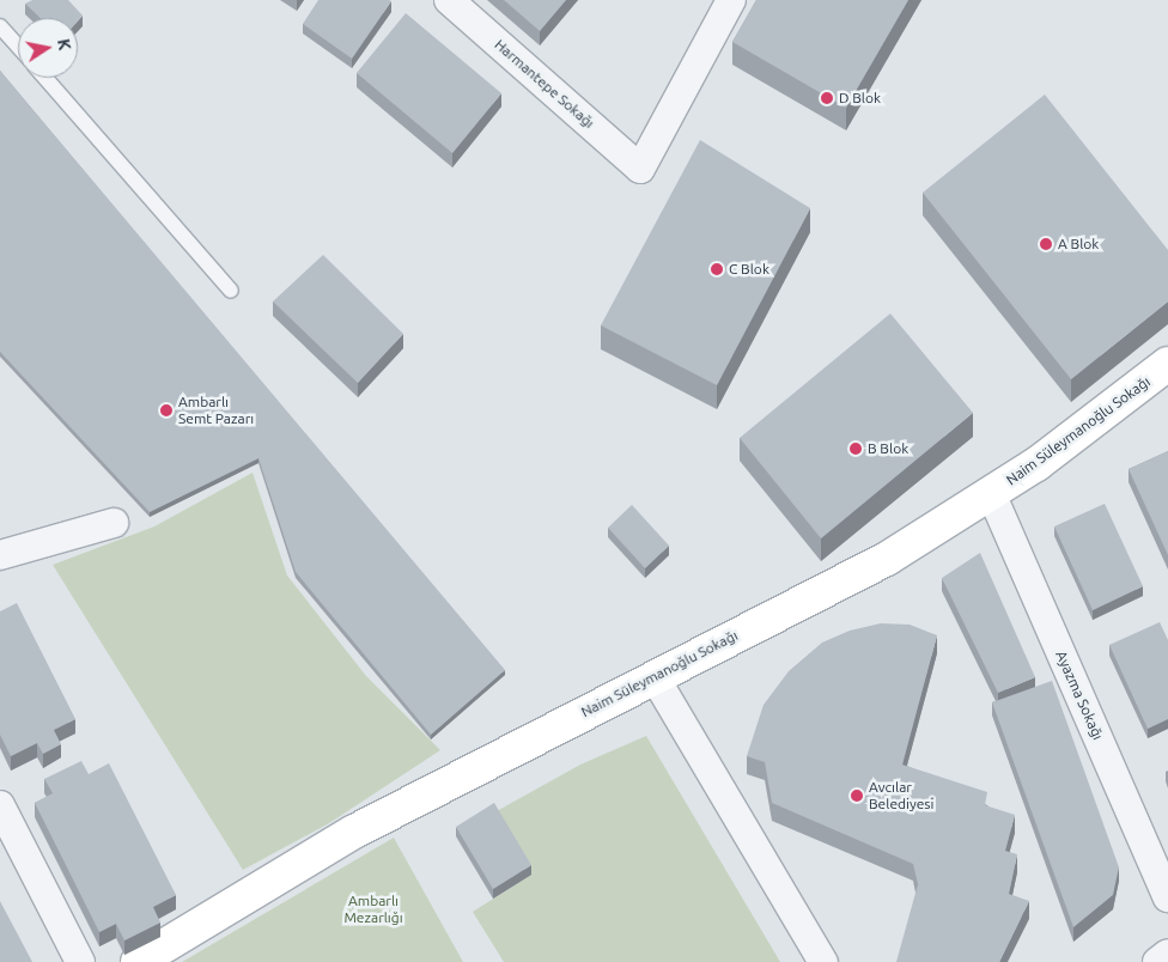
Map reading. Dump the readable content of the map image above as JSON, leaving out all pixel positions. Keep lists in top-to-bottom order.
{
  "streets": {
    "main road": ["Naim Süleymanoğlu Sokağı"],
    "street": ["Harmantepe Sokağı", "Ayazma Sokağı"]
  },
  "crossings": [
    ["Naim Süleymanoğlu Sokağı", "Ayazma Sokağı"]
  ],
  "parks": ["Ambarlı Mezarlığı"],
  "places": [
    "D Blok",
    "A Blok",
    "C Blok",
    "Ambarlı Semt Pazarı",
    "B Blok",
    "Avcılar Belediyesi"
  ],
  "north": "right"
}
